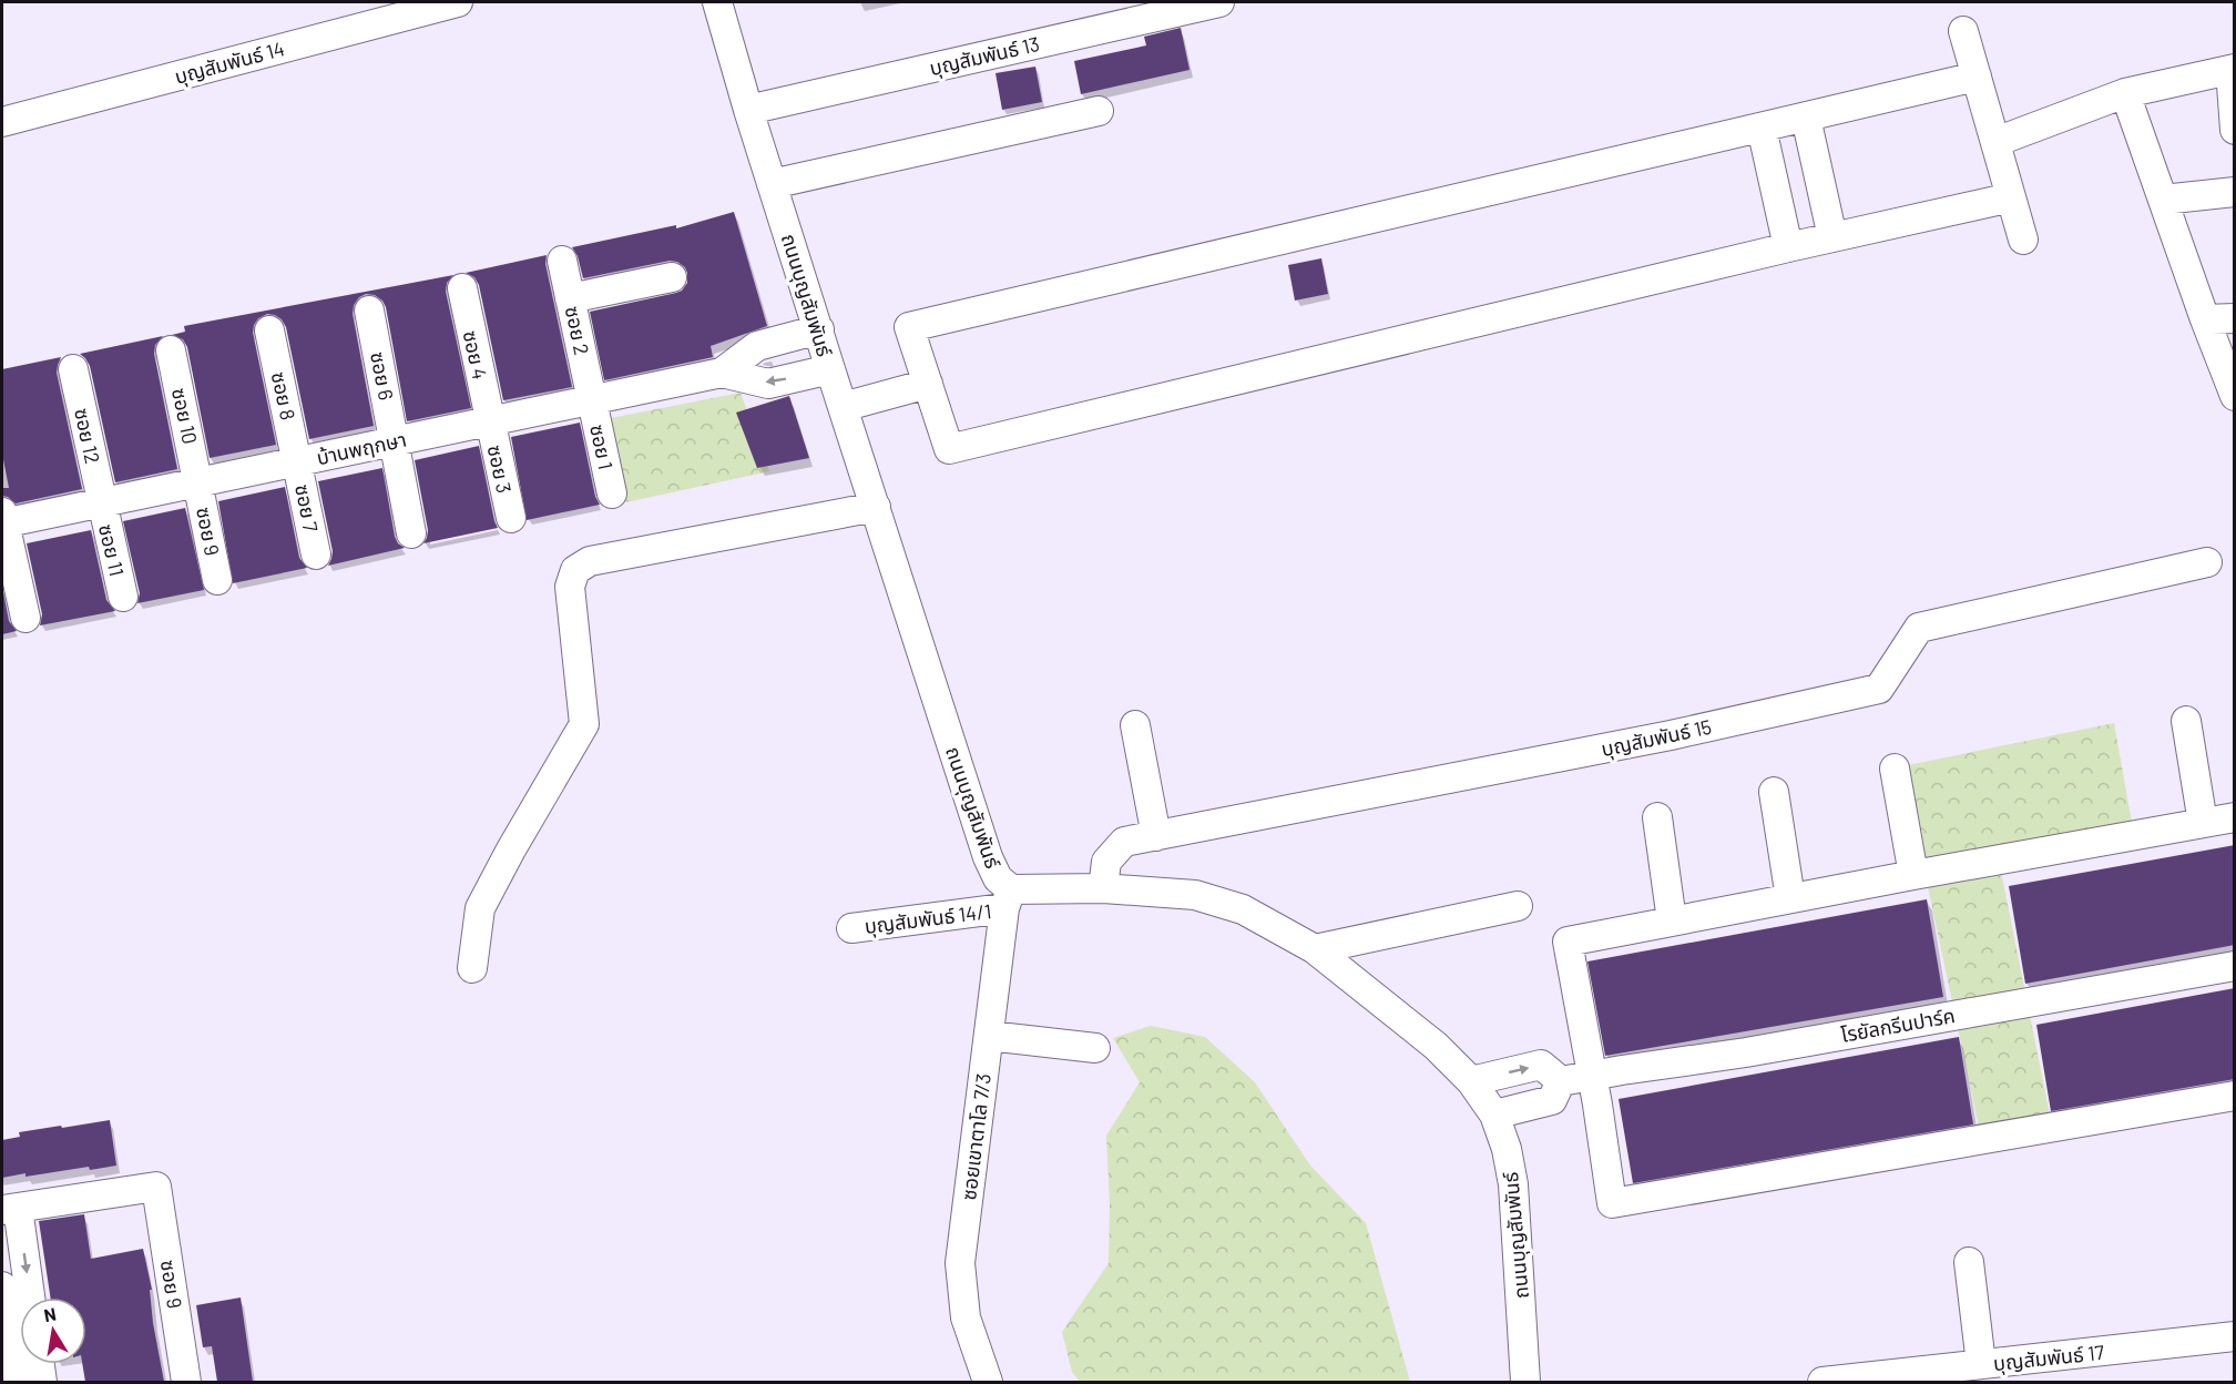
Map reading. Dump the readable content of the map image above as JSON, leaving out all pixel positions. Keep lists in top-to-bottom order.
{
  "streets": {
    "street": [
      "บุญสัมพันธ์ 13",
      "บุญสัมพันธ์ 14",
      "ถนนบุญสัมพันธ์",
      "ซอย 2",
      "ซอย 4",
      "ซอย 6",
      "ซอย 8",
      "ซอย 10",
      "ซอย 12",
      "ซอย 1",
      "บ้านพฤกษา",
      "ซอย 3",
      "ซอย 7",
      "ซอย 9",
      "ซอย 11",
      "บุญสัมพันธ์ 15",
      "บุญสัมพันธ์ 14/1",
      "โรยัลกรีนปาร์ค",
      "ซอยเขาตาโล 7/3",
      "บุญสัมพันธ์ 17"
    ]
  },
  "crossings": [
    ["บุญสัมพันธ์ 13", "ถนนบุญสัมพันธ์"],
    ["ถนนบุญสัมพันธ์", "บ้านพฤกษา"],
    ["ถนนบุญสัมพันธ์", "บุญสัมพันธ์ 15"],
    ["ถนนบุญสัมพันธ์", "บุญสัมพันธ์ 14/1"],
    ["ถนนบุญสัมพันธ์", "ซอยเขาตาโล 7/3"],
    ["ซอย 2", "ซอย 1"],
    ["ซอย 2", "บ้านพฤกษา"],
    ["ซอย 4", "บ้านพฤกษา"],
    ["ซอย 4", "ซอย 3"],
    ["ซอย 6", "บ้านพฤกษา"],
    ["ซอย 8", "บ้านพฤกษา"],
    ["ซอย 8", "ซอย 7"],
    ["ซอย 10", "บ้านพฤกษา"],
    ["ซอย 10", "ซอย 9"],
    ["ซอย 12", "บ้านพฤกษา"],
    ["ซอย 12", "ซอย 11"],
    ["ซอย 1", "บ้านพฤกษา"],
    ["บ้านพฤกษา", "ซอย 3"],
    ["บ้านพฤกษา", "ซอย 7"],
    ["บ้านพฤกษา", "ซอย 9"],
    ["บ้านพฤกษา", "ซอย 11"],
    ["บุญสัมพันธ์ 14/1", "ซอยเขาตาโล 7/3"]
  ],
  "north": "top"
}
